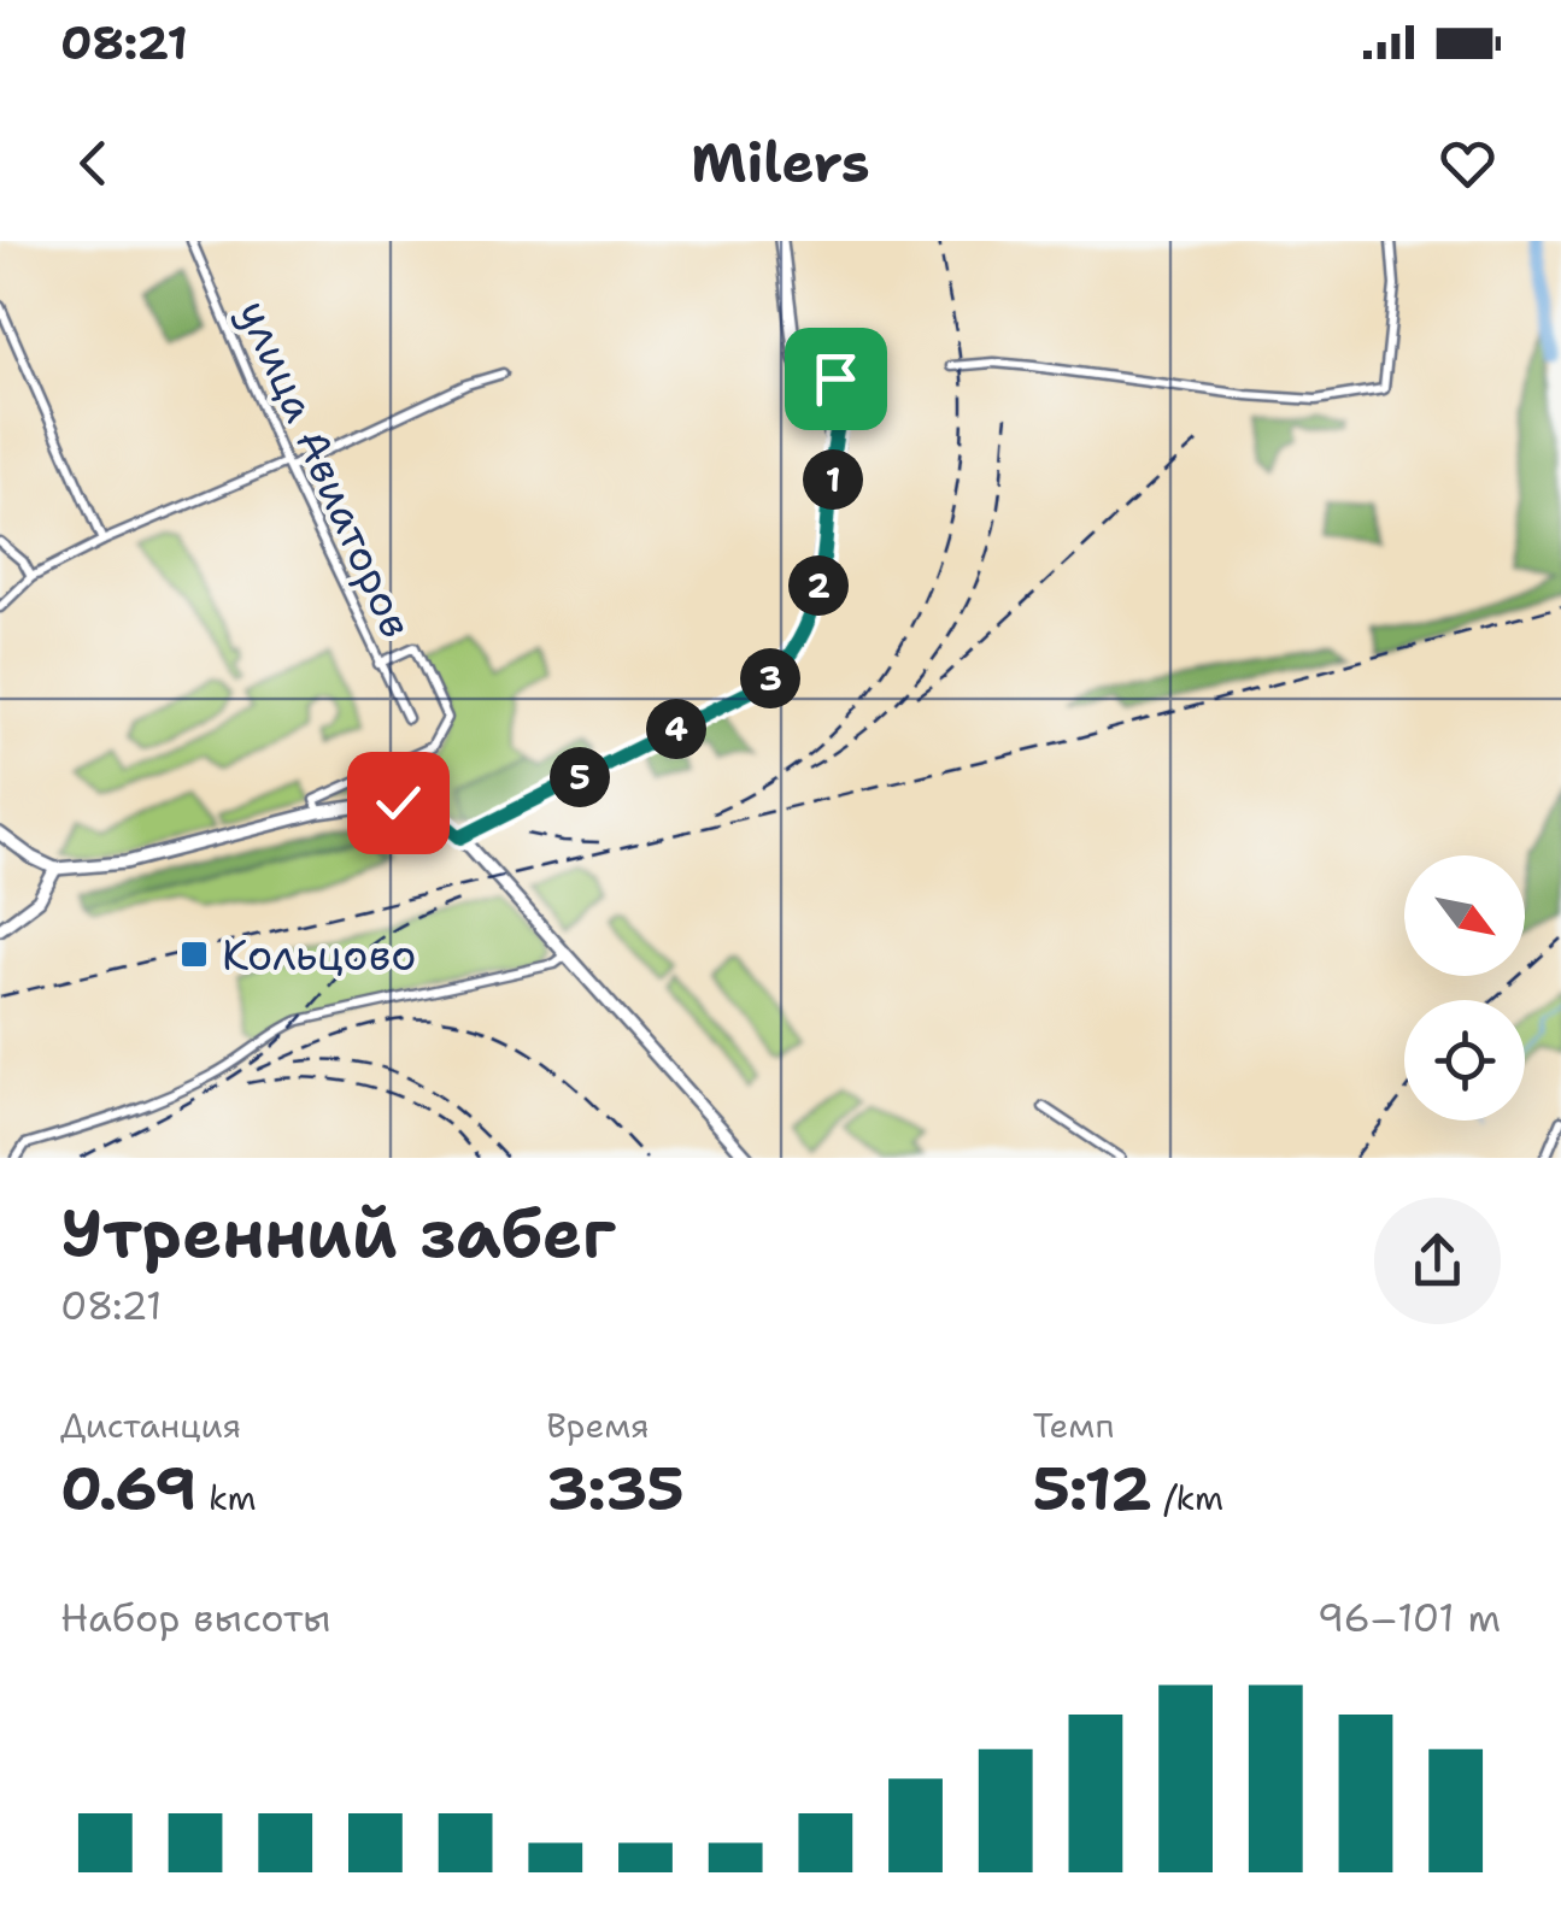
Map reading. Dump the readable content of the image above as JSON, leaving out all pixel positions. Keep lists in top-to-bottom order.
{
  "streets": {
    "street": ["улица Авиаторов"]
  },
  "places": {
    "transit": ["Кольцово"]
  },
  "north": "bottom right",
  "page": {
    "status": "08:21",
    "header": "Milers",
    "pins": [
      "1",
      "2",
      "3",
      "4",
      "5"
    ],
    "heading": ["Утренний забег", "08:21"],
    "stats": [
      ["Дистанция", "0.69 km"],
      ["Время", "3:35"],
      ["Темп", "5:12 /km"]
    ],
    "chart": ["Набор высоты", "96–101 m"]
  }
}
